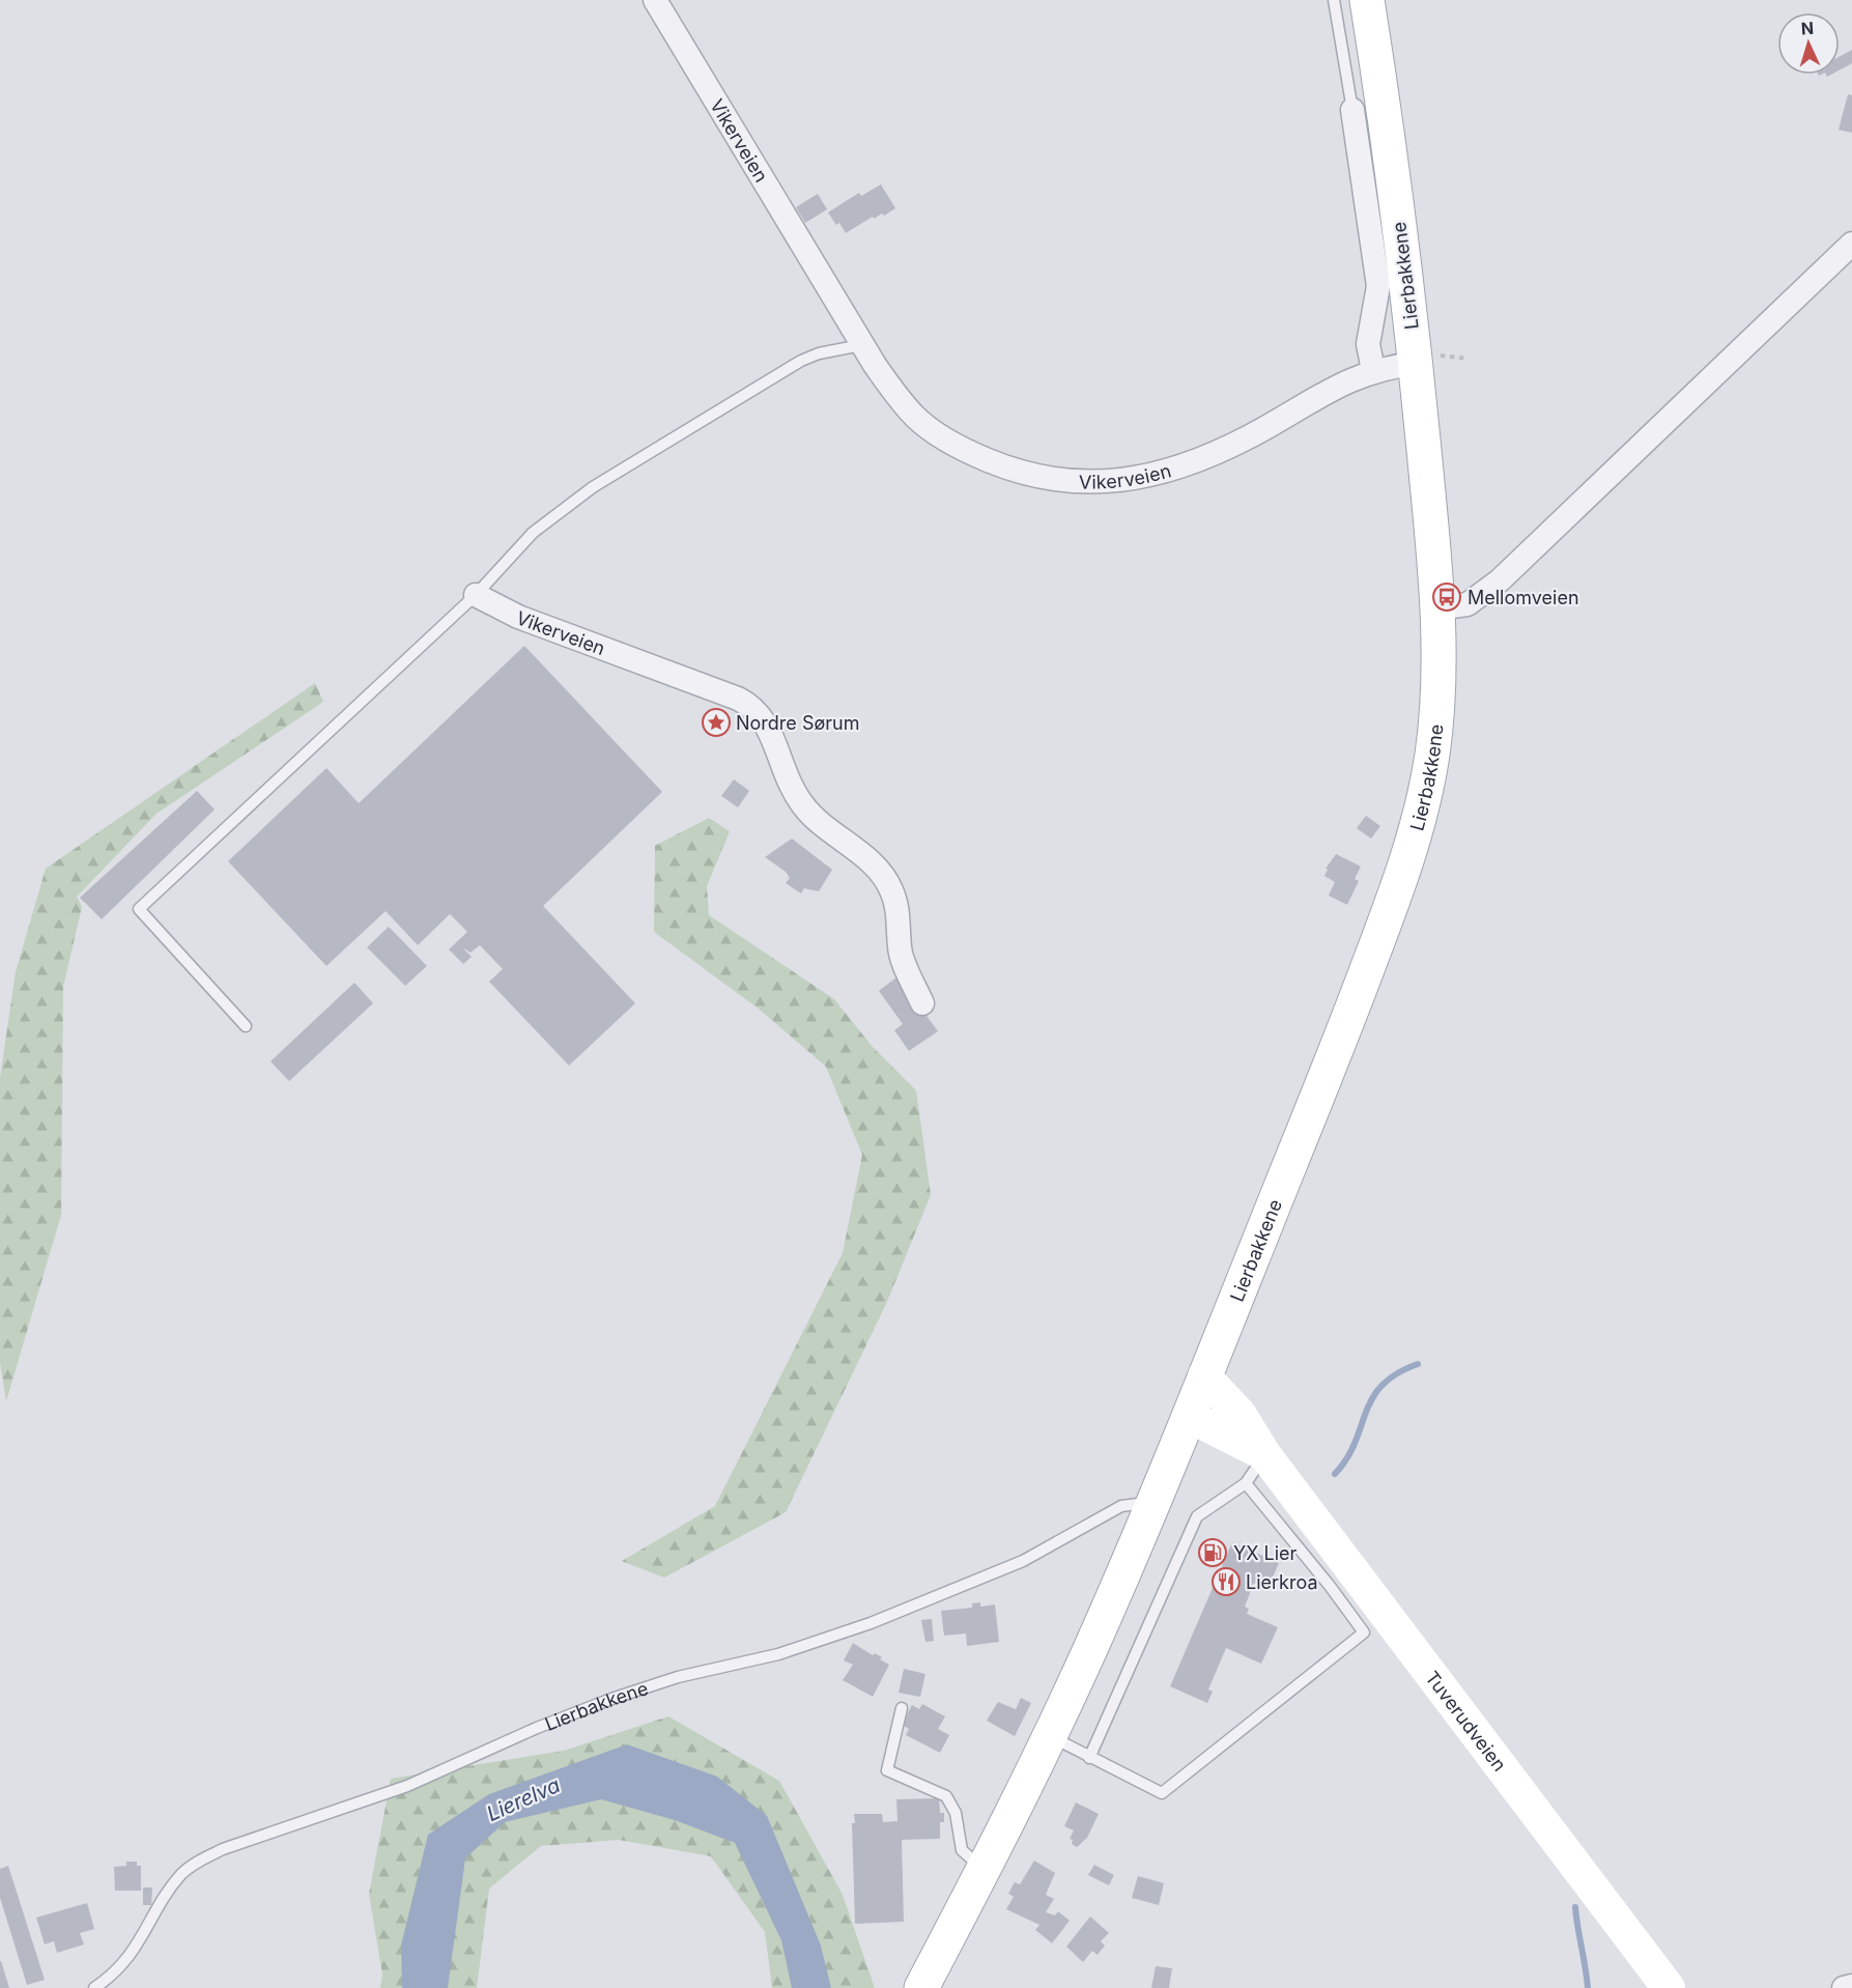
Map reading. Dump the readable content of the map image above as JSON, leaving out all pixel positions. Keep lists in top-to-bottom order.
{
  "streets": {
    "main road": ["Lierbakkene", "Tuverudveien"],
    "street": ["Vikerveien"]
  },
  "crossings": [
    ["Vikerveien", "Lierbakkene"],
    ["Lierbakkene", "Tuverudveien"]
  ],
  "water": ["Lierelva"],
  "places": {
    "bus stop": ["Mellomveien"],
    "place": ["Nordre Sørum"],
    "fuel station": ["YX Lier"],
    "restaurant": ["Lierkroa"]
  },
  "north": "top"
}
